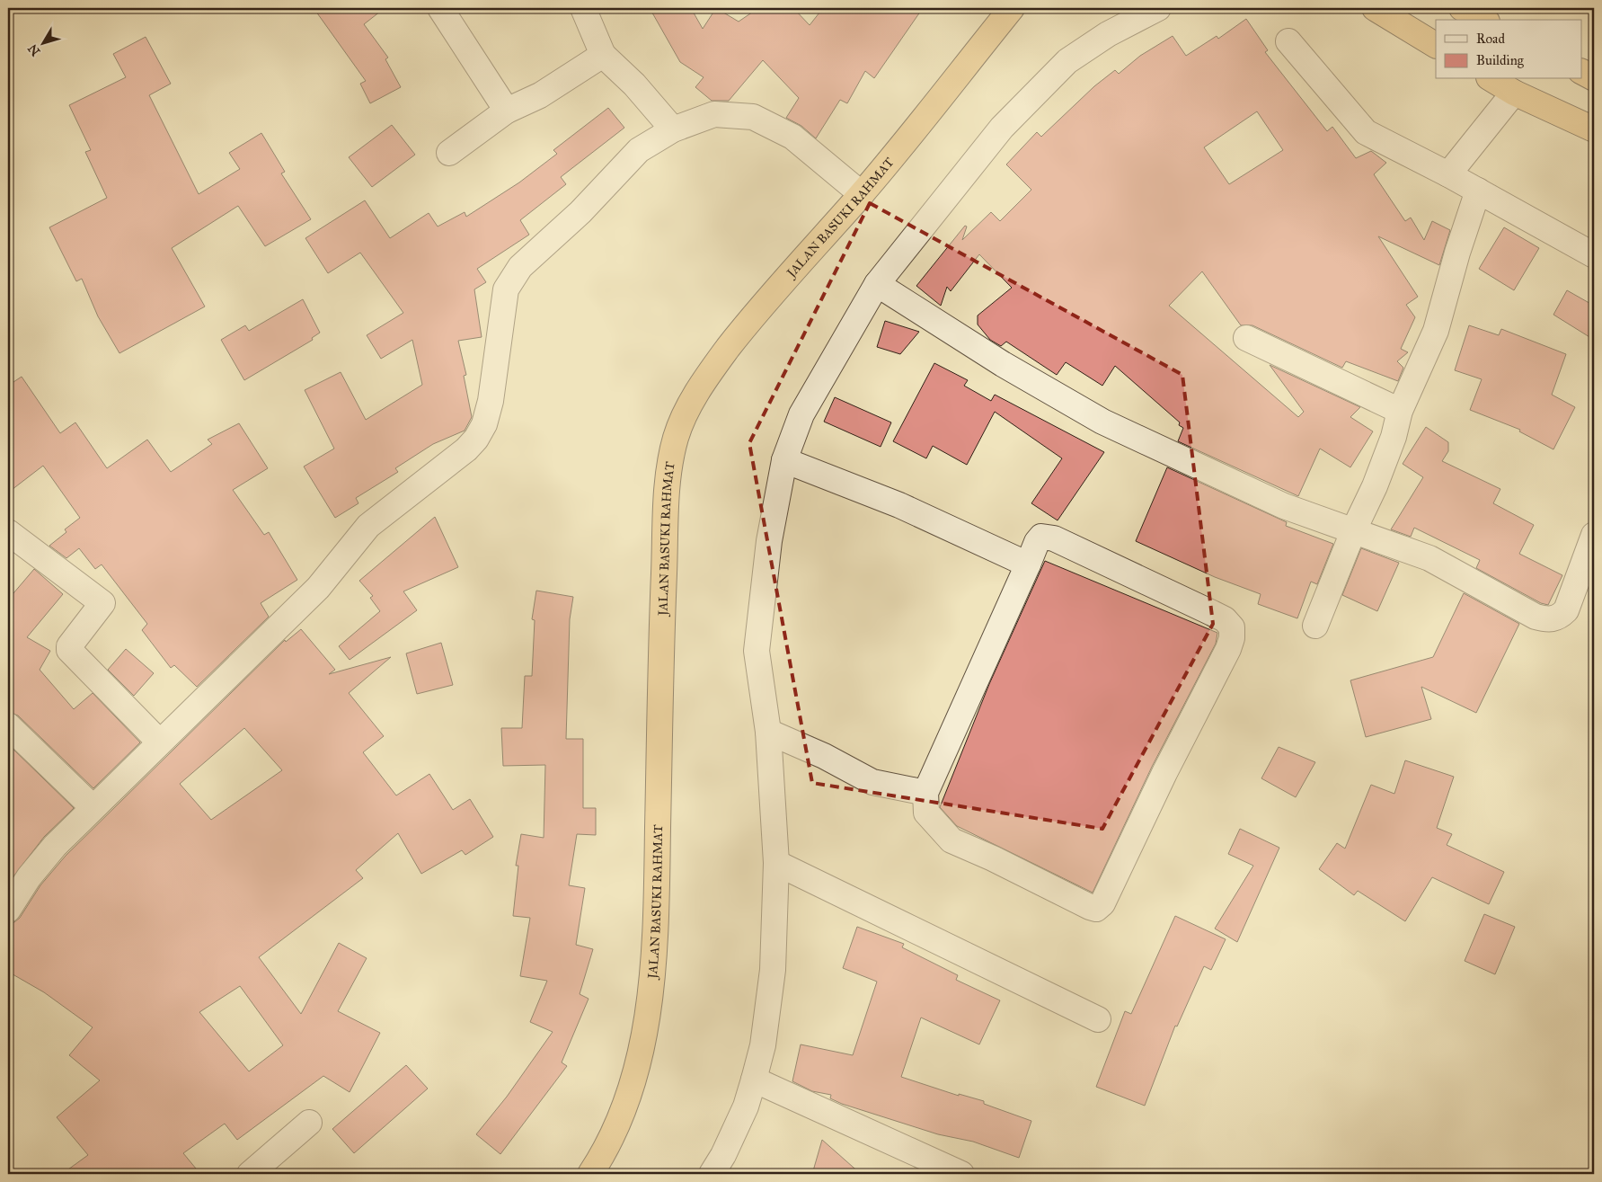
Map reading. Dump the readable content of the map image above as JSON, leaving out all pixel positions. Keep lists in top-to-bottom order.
{
  "streets": {
    "highway": ["JALAN BASUKI RAHMAT"]
  },
  "legend": ["Road", "Building"],
  "north": "bottom left"
}
